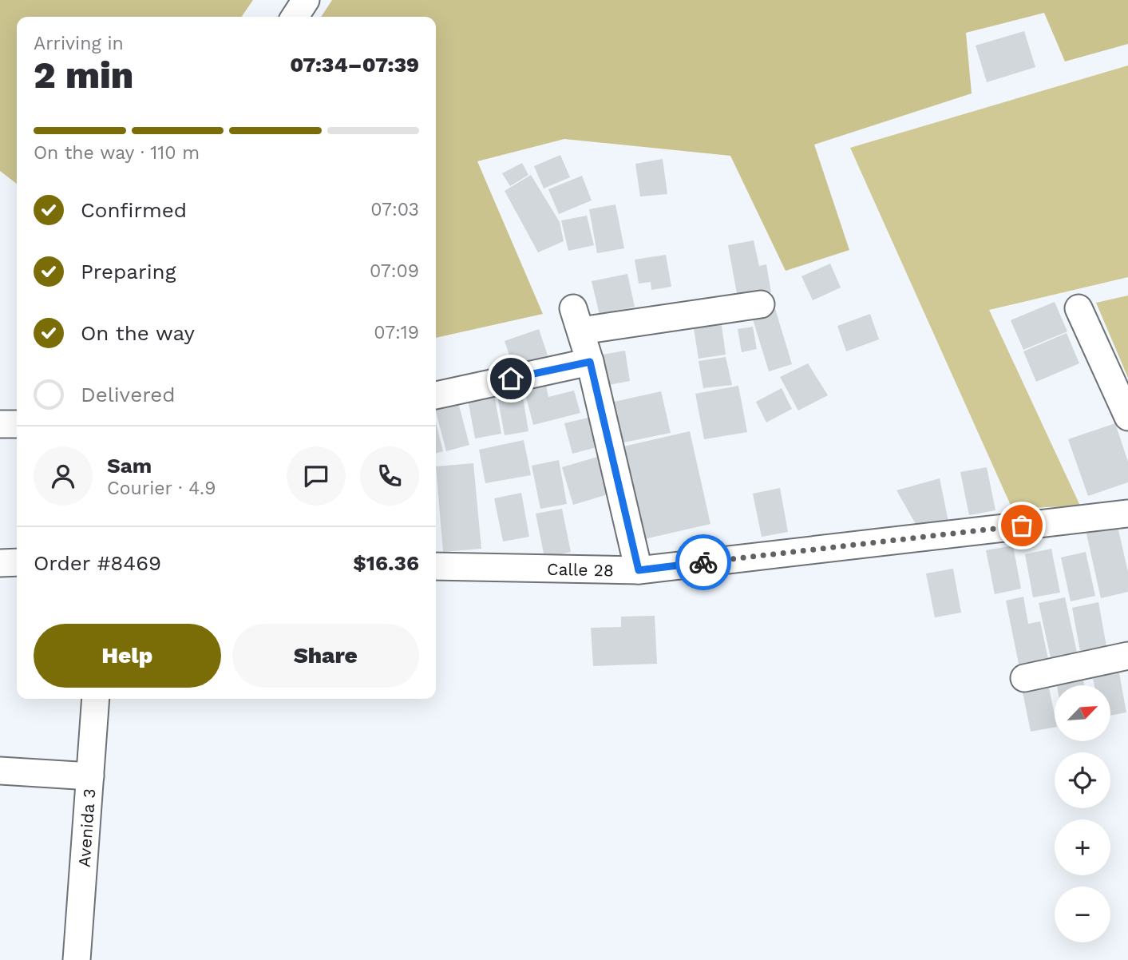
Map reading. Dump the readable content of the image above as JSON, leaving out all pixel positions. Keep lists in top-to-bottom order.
{
  "streets": {
    "street": ["Calle 28", "Avenida 3"]
  },
  "north": "top right",
  "page": {
    "heading": ["2 min", "Arriving in", "07:34–07:39"],
    "panel": [
      "Sam",
      "Courier · 4.9",
      "Order #8469",
      "$16.36"
    ],
    "bar": "On the way · 110 m",
    "list": [
      ["Confirmed", "07:03"],
      ["Preparing", "07:09"],
      ["On the way", "07:19"],
      "Delivered"
    ],
    "buttons": ["Help", "Share"],
    "map_buttons": ["+", "−"]
  }
}
